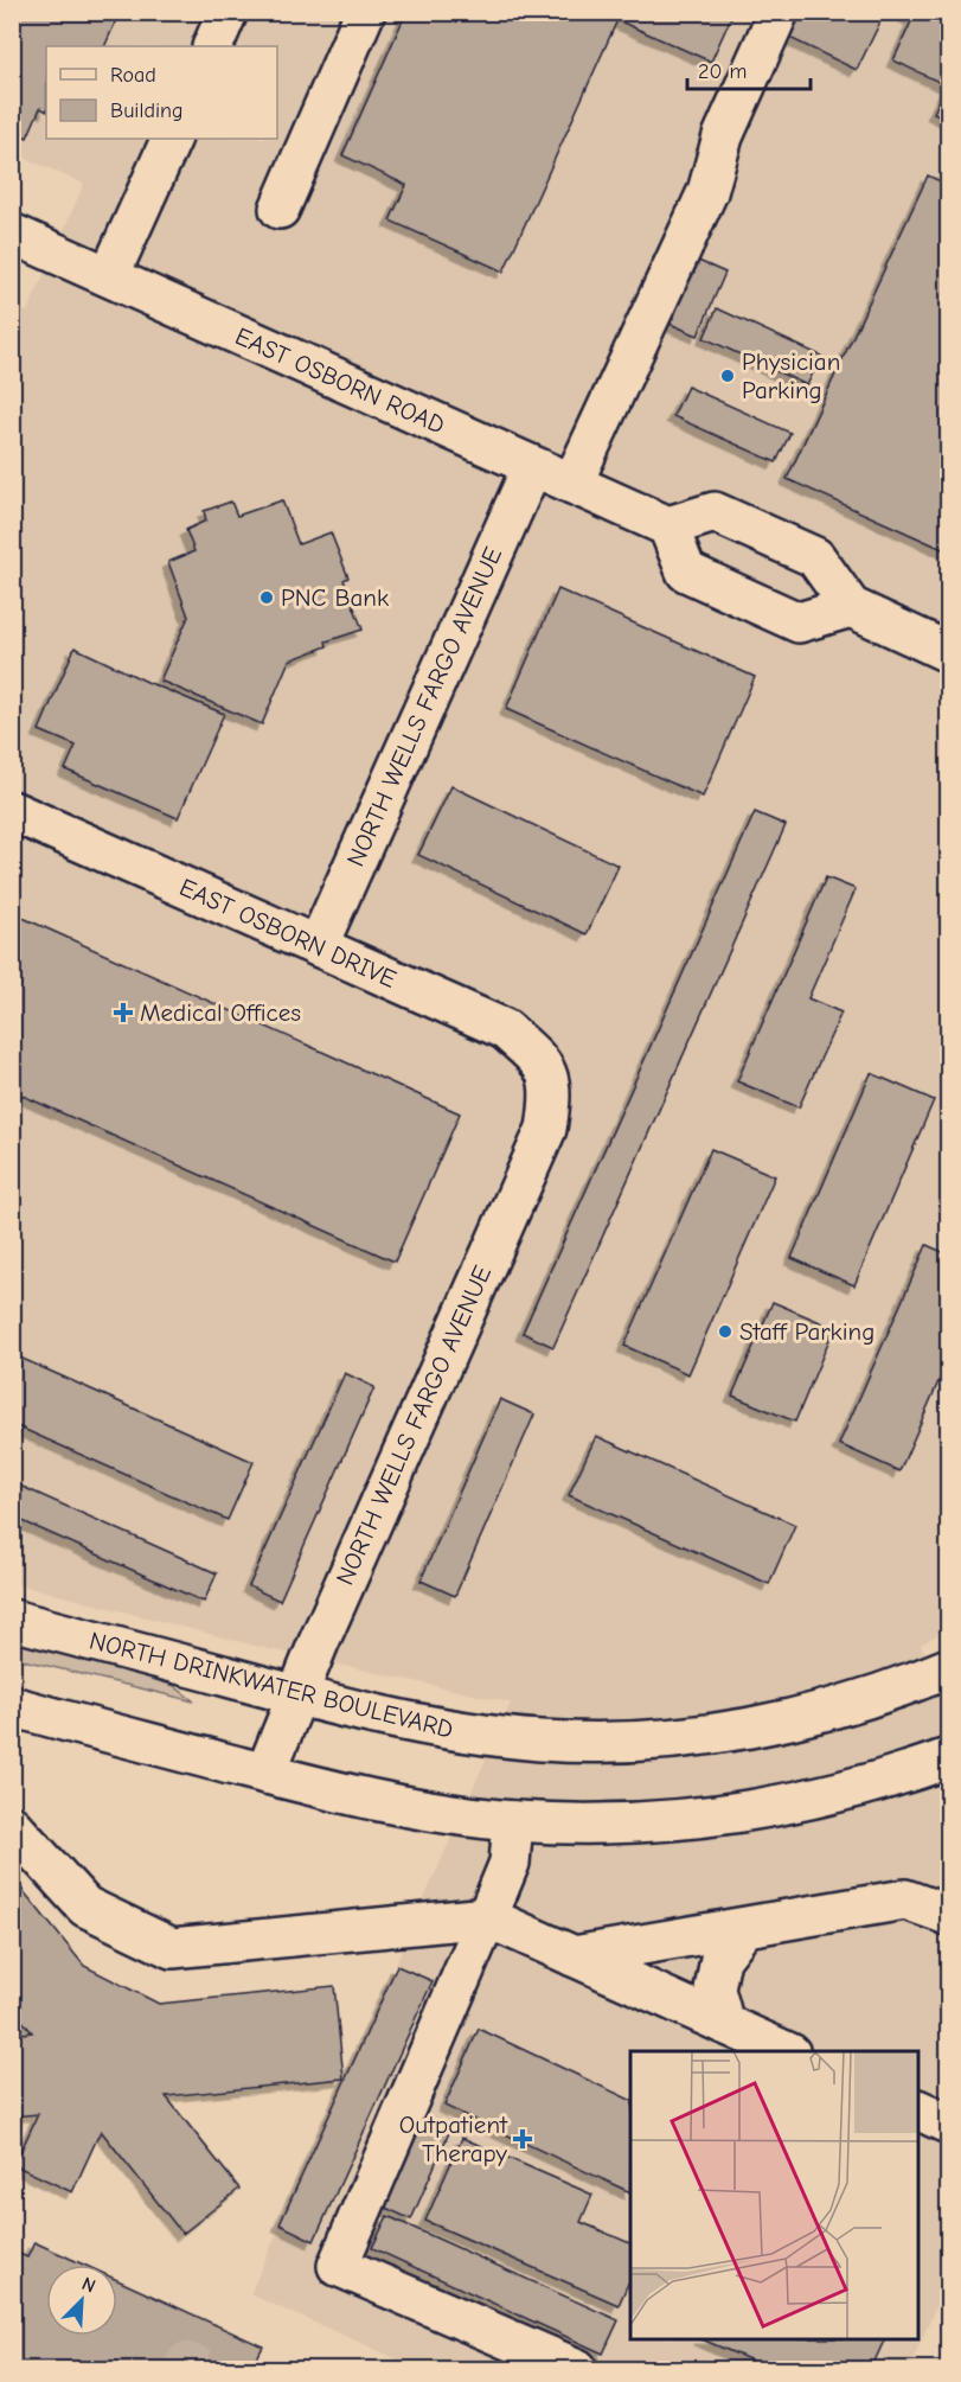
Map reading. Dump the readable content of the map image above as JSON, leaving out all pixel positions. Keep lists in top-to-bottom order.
{
  "streets": {
    "main road": [
      "EAST OSBORN ROAD",
      "NORTH WELLS FARGO AVENUE",
      "EAST OSBORN DRIVE",
      "NORTH DRINKWATER BOULEVARD"
    ]
  },
  "crossings": [
    ["EAST OSBORN ROAD", "NORTH WELLS FARGO AVENUE"],
    ["NORTH WELLS FARGO AVENUE", "EAST OSBORN DRIVE"],
    ["NORTH WELLS FARGO AVENUE", "NORTH DRINKWATER BOULEVARD"]
  ],
  "places": {
    "other": ["Physician Parking", "PNC Bank", "Staff Parking"],
    "health": ["Medical Offices", "Outpatient Therapy"]
  },
  "legend": ["Road", "Building"],
  "scale_bar": "20 m",
  "north": "top right"
}
